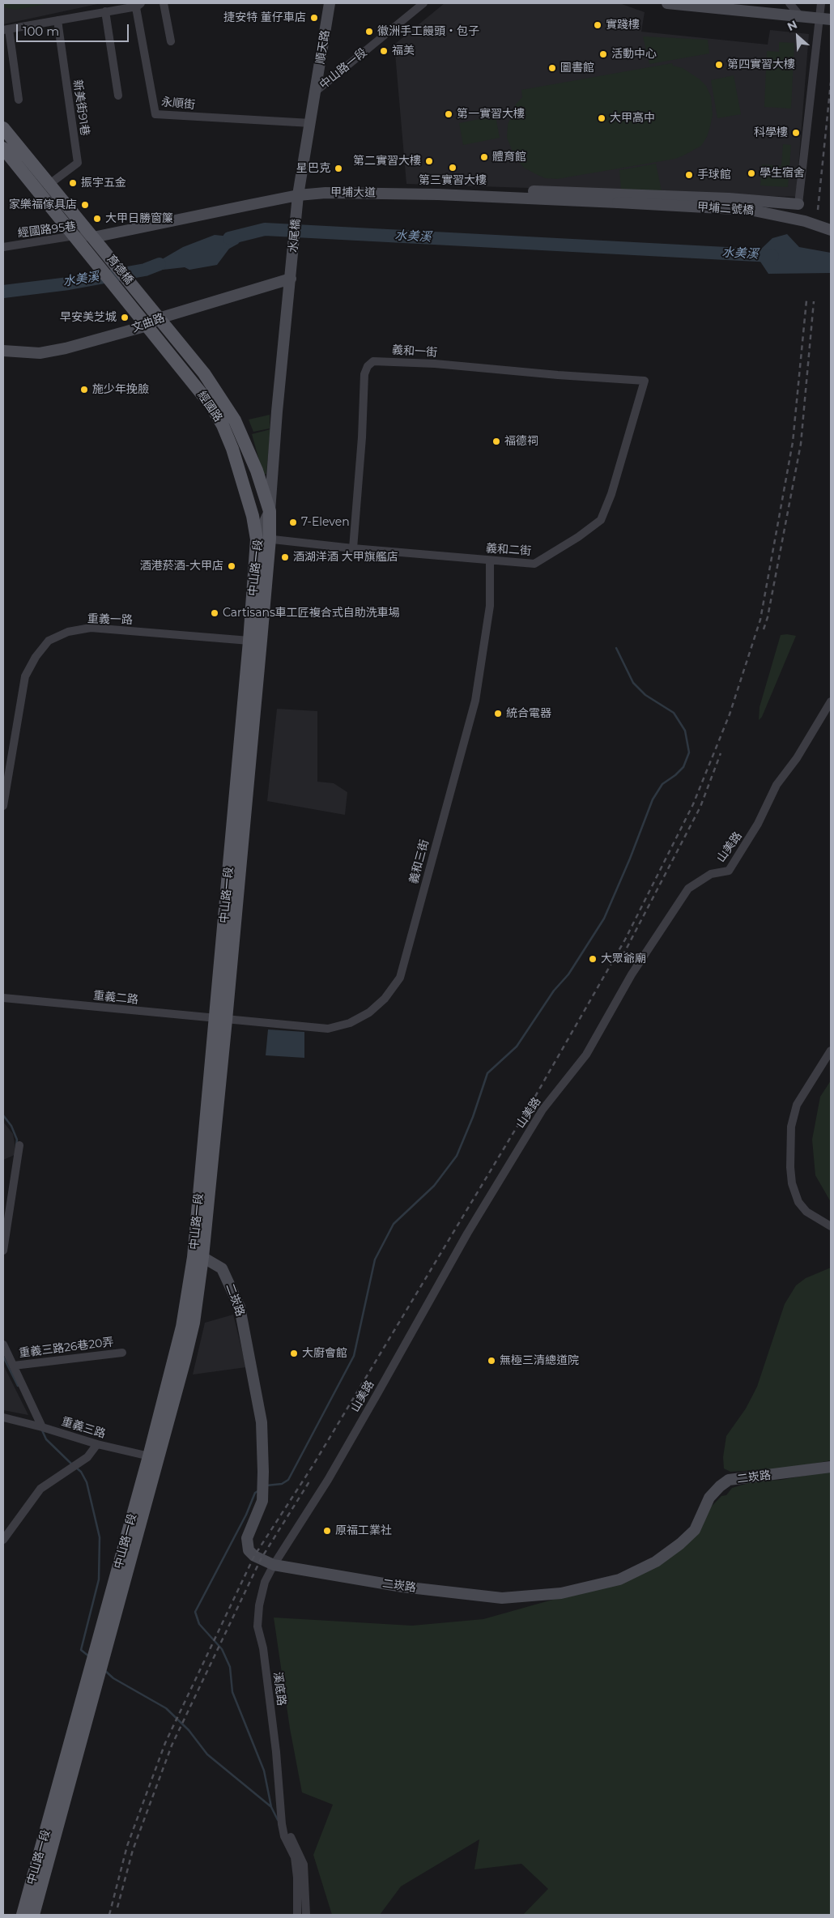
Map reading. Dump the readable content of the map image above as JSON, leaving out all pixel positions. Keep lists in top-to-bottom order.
{
  "streets": {
    "main road": ["中山路一段", "育德橋", "經國路"],
    "street": [
      "順天路",
      "永順街",
      "新美街91巷",
      "甲埔大道",
      "甲埔二號橋",
      "經國路95巷",
      "水尾橋",
      "文曲路",
      "義和一街",
      "義和二街",
      "重義一路",
      "山美路",
      "義和三街",
      "重義二路",
      "二崁路",
      "重義三路26巷20弄",
      "重義三路",
      "溪底路"
    ]
  },
  "crossings": [
    ["順天路", "中山路一段"],
    ["中山路一段", "永順街"],
    ["中山路一段", "甲埔大道"],
    ["中山路一段", "水尾橋"],
    ["中山路一段", "文曲路"],
    ["中山路一段", "經國路"],
    ["中山路一段", "義和二街"],
    ["中山路一段", "重義一路"],
    ["中山路一段", "義和三街"],
    ["中山路一段", "重義二路"],
    ["中山路一段", "二崁路"],
    ["中山路一段", "重義三路"],
    ["甲埔大道", "甲埔二號橋"],
    ["甲埔大道", "經國路95巷"],
    ["甲埔大道", "水尾橋"],
    ["甲埔大道", "育德橋"],
    ["經國路95巷", "育德橋"],
    ["育德橋", "經國路"],
    ["文曲路", "經國路"],
    ["義和一街", "義和二街"],
    ["經國路", "義和二街"],
    ["義和二街", "義和三街"],
    ["山美路", "二崁路"],
    ["山美路", "溪底路"],
    ["義和三街", "重義二路"],
    ["二崁路", "溪底路"]
  ],
  "water": ["水美溪"],
  "places": [
    "捷安特 董仔車店",
    "實踐樓",
    "徽洲手工饅頭‧包子",
    "福美",
    "活動中心",
    "第四實習大樓",
    "圖書館",
    "第一實習大樓",
    "大甲高中",
    "科學樓",
    "體育館",
    "第二實習大樓",
    "第三實習大樓",
    "星巴克",
    "學生宿舍",
    "手球館",
    "振宇五金",
    "家樂福傢具店",
    "大甲日勝窗簾",
    "早安美芝城",
    "施少年挽臉",
    "福德祠",
    "7-Eleven",
    "酒湖洋酒 大甲旗艦店",
    "酒港菸酒-大甲店",
    "Cartisans車工匠複合式自助洗車場",
    "統合電器",
    "大眾爺廟",
    "大廚會館",
    "無極三清總道院",
    "原福工業社"
  ],
  "scale_bar": "100 m",
  "north": "top left"
}
